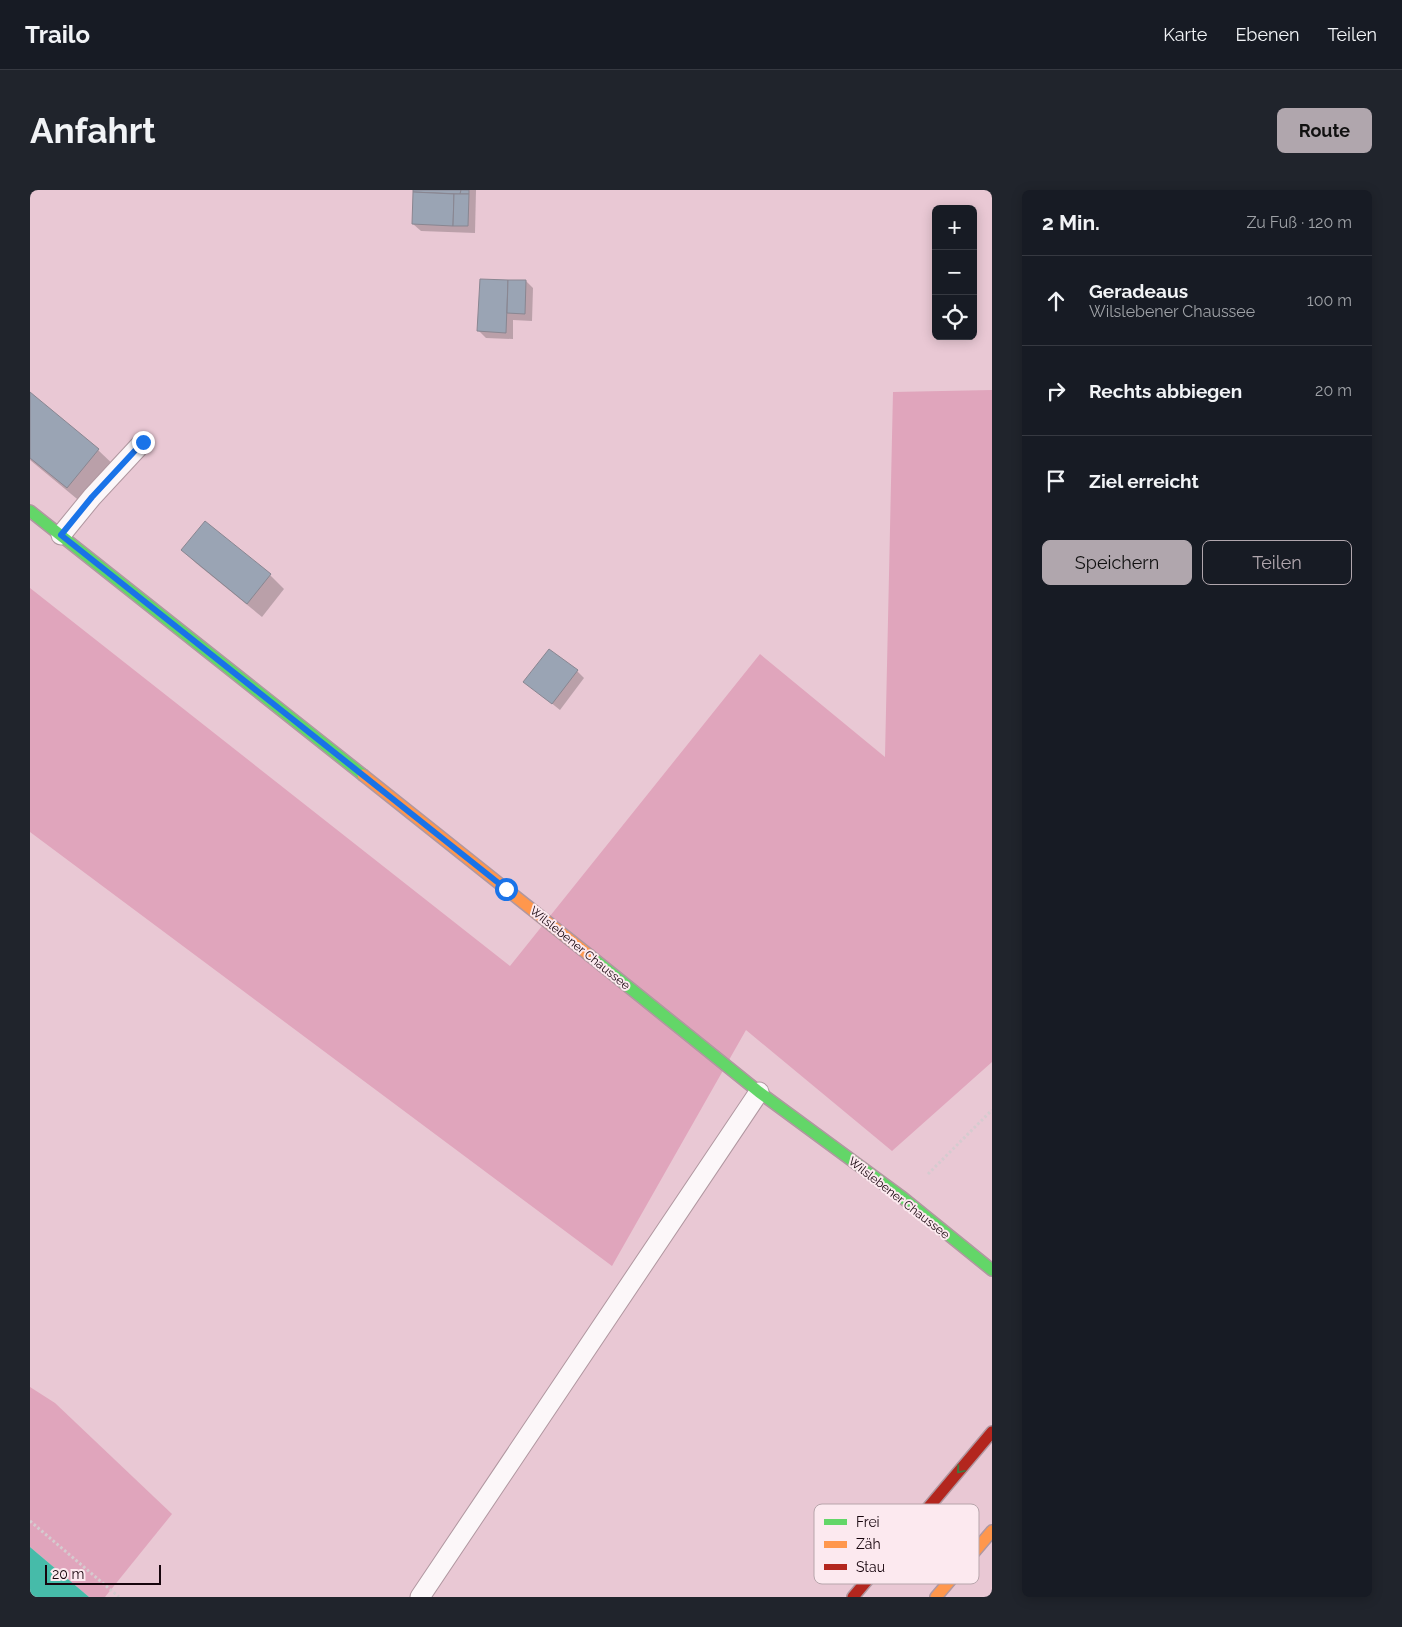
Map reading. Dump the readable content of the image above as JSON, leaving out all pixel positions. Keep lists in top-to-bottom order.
{
  "streets": {
    "main road": ["Wilslebener Chaussee"]
  },
  "legend": ["Frei", "Zäh", "Stau"],
  "scale_bar": "20 m",
  "page": {
    "header": "Trailo",
    "nav": ["Karte", "Ebenen", "Teilen"],
    "buttons": [
      "Route",
      ["Speichern", "Teilen"]
    ],
    "title": "Anfahrt",
    "heading": ["2 Min.", "Zu Fuß · 120 m"],
    "map_buttons": ["+", "−"],
    "list": [
      ["Geradeaus", "Wilslebener Chaussee", "100 m"],
      ["Rechts abbiegen", "20 m"],
      "Ziel erreicht"
    ],
    "scale": "20 m"
  }
}
